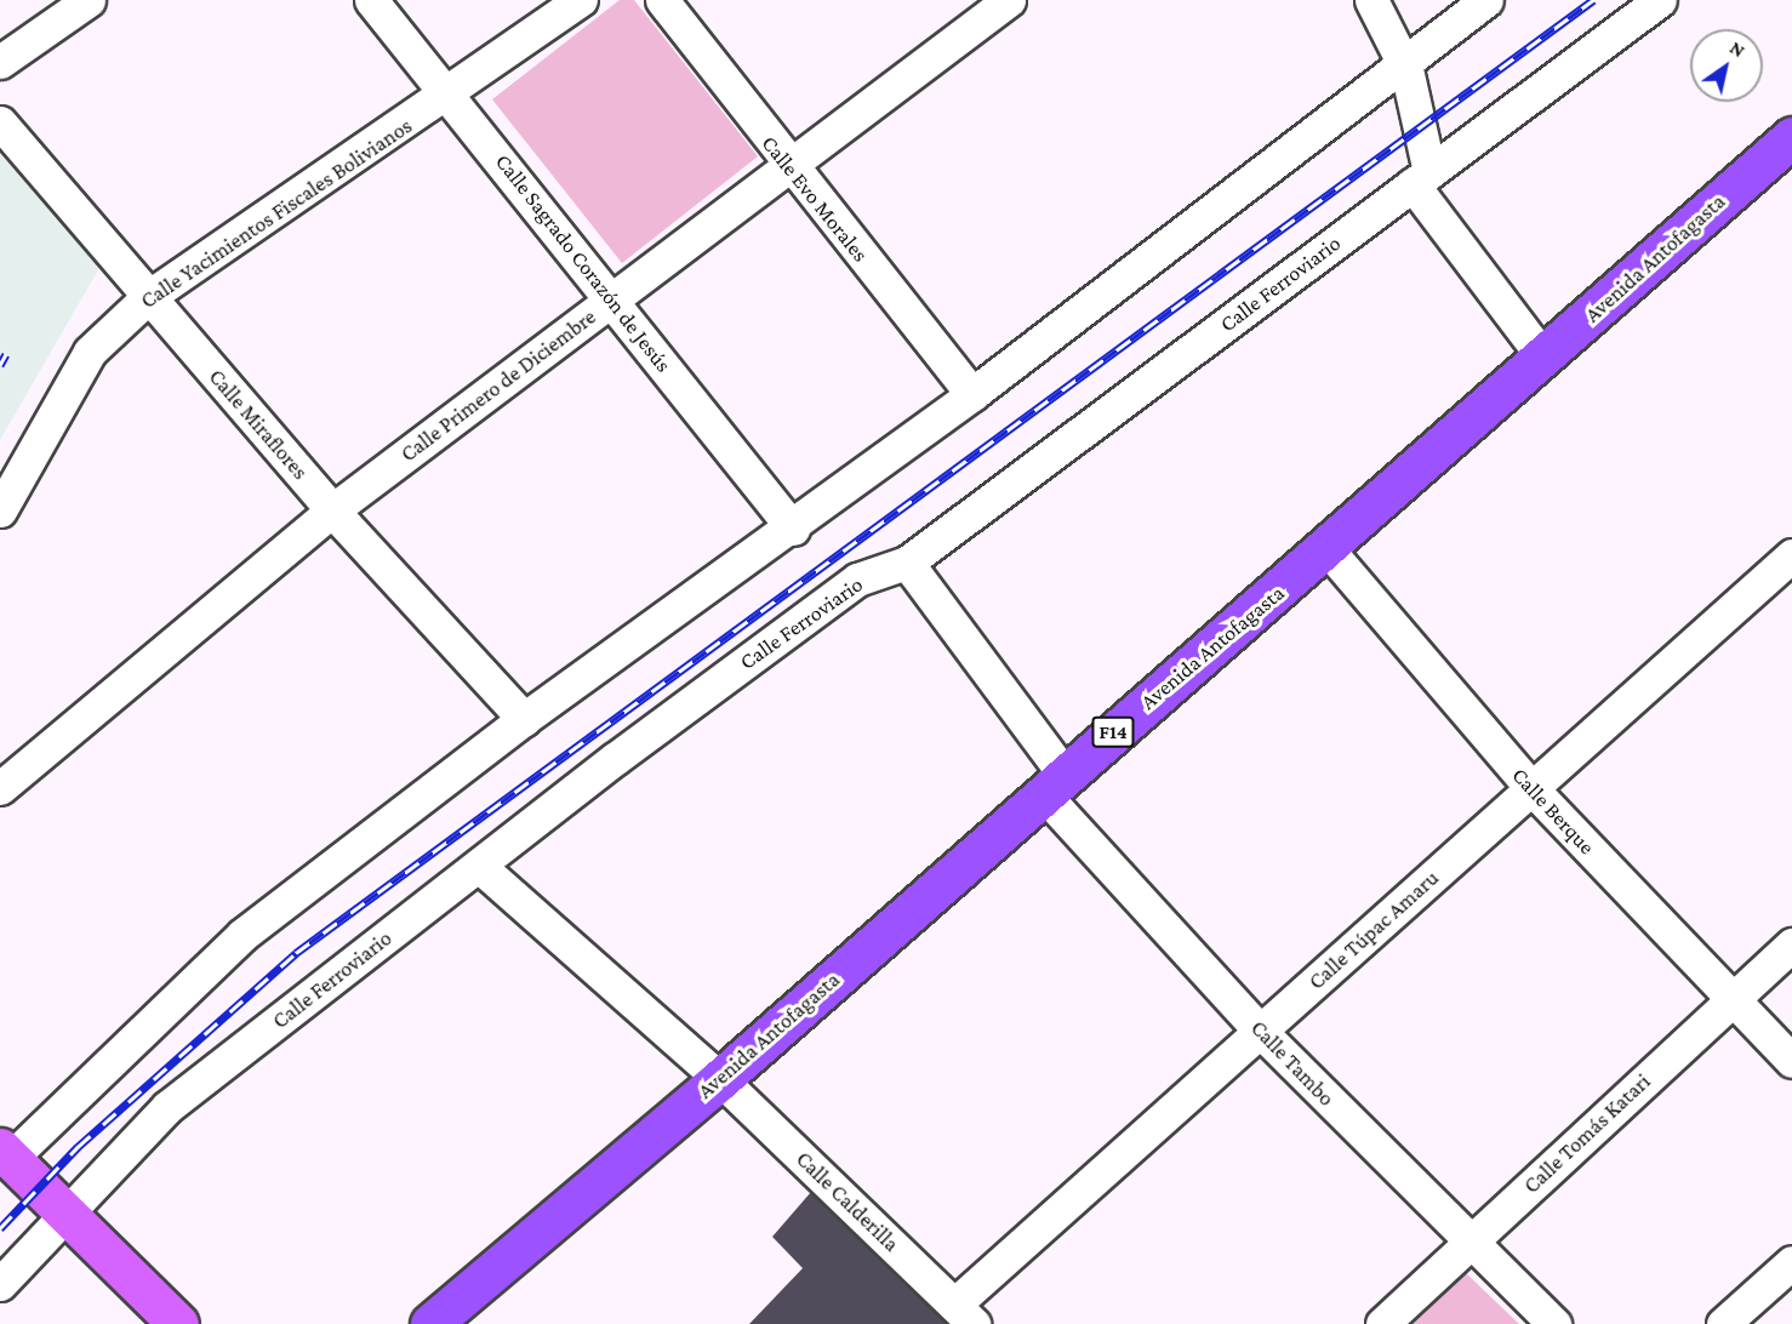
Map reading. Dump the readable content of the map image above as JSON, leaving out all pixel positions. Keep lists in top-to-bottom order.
{
  "streets": {
    "highway": ["Avenida Antofagasta", "F14"],
    "street": [
      "Calle Evo Morales",
      "Calle Yacimientos Fiscales Bolivianos",
      "Calle Sagrado Corazón de Jesús",
      "Calle Ferroviario",
      "Calle Primero de Diciembre",
      "Calle Miraflores",
      "Calle Berque",
      "Calle Túpac Amaru",
      "Calle Tambo",
      "Calle Tomás Katari",
      "Calle Calderilla"
    ]
  },
  "crossings": [
    ["Calle Evo Morales", "Calle Primero de Diciembre"],
    ["Calle Yacimientos Fiscales Bolivianos", "Calle Sagrado Corazón de Jesús"],
    ["Calle Yacimientos Fiscales Bolivianos", "Calle Miraflores"],
    ["Avenida Antofagasta", "Calle Berque"],
    ["Avenida Antofagasta", "Calle Tambo"],
    ["Avenida Antofagasta", "Calle Calderilla"],
    ["Calle Sagrado Corazón de Jesús", "Calle Primero de Diciembre"],
    ["Calle Ferroviario", "Calle Tambo"],
    ["Calle Ferroviario", "Calle Calderilla"],
    ["Calle Primero de Diciembre", "Calle Miraflores"],
    ["Calle Berque", "Calle Túpac Amaru"],
    ["Calle Berque", "Calle Tomás Katari"],
    ["Calle Túpac Amaru", "Calle Tambo"],
    ["Calle Túpac Amaru", "Calle Calderilla"],
    ["Calle Tambo", "Calle Tomás Katari"]
  ],
  "north": "top right"
}
